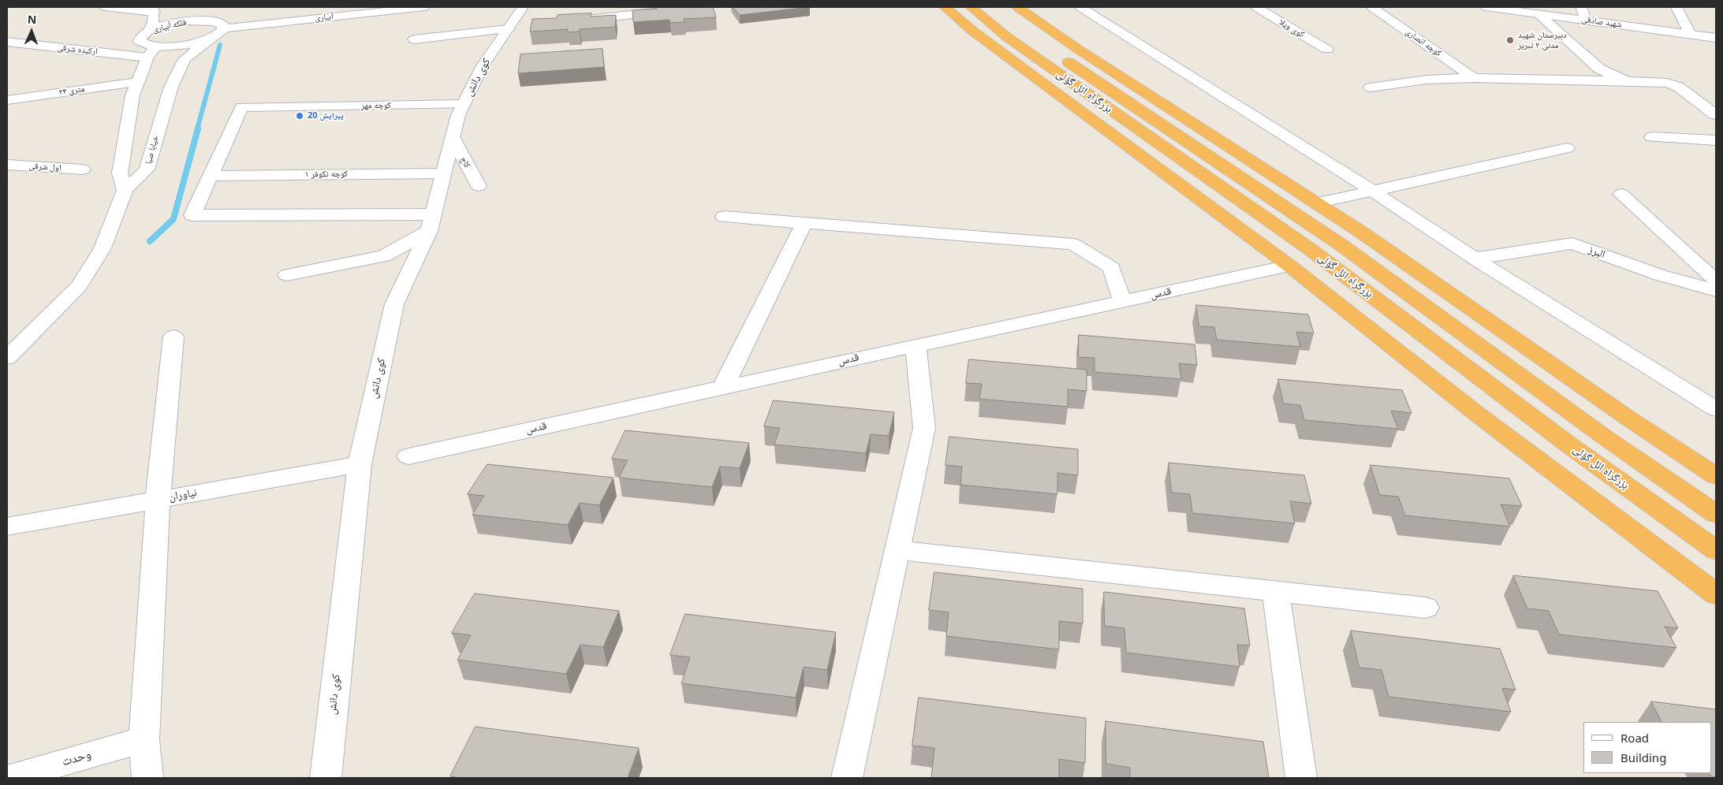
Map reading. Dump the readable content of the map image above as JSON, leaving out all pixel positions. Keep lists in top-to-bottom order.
{
  "streets": {
    "highway": ["بزرگراه ائل گؤلی"],
    "street": [
      "آبیاری",
      "شهید صادقی",
      "فلکه آبیاری",
      "کوی ویلا",
      "کوچه انصاری",
      "ارکیده شرقی",
      "کوی دانش",
      "۲۴ متری",
      "کوچه مهر",
      "خیابا صبا",
      "کاج",
      "اول شرقی",
      "کوچه نکوفر ۱",
      "البرز",
      "قدس",
      "نیاوران",
      "وحدت"
    ]
  },
  "crossings": [
    ["آبیاری", "فلکه آبیاری"],
    ["فلکه آبیاری", "ارکیده شرقی"],
    ["فلکه آبیاری", "خیابا صبا"],
    ["کوی دانش", "کوچه مهر"],
    ["کوی دانش", "کاج"],
    ["کوی دانش", "کوچه نکوفر ۱"],
    ["کوی دانش", "نیاوران"],
    ["کوچه مهر", "کوچه نکوفر ۱"]
  ],
  "places": ["دبیرستان شهید مدنی ۲ تبریز", "پیرایش 20"],
  "legend": ["Road", "Building"],
  "north": "top"
}
